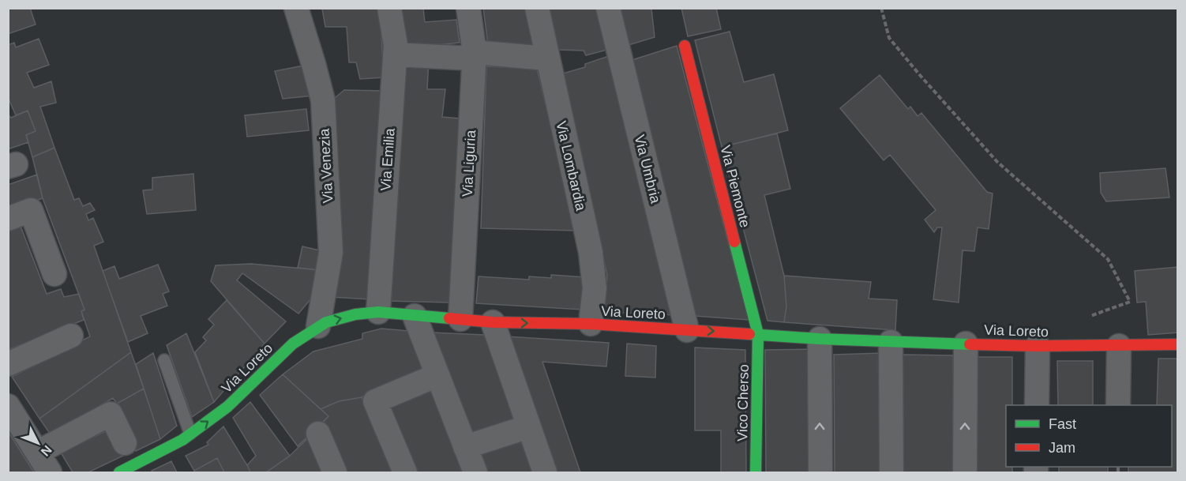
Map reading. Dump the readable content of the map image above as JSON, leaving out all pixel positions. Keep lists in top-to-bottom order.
{
  "streets": {
    "street": [
      "Via Emilia",
      "Via Liguria",
      "Via Venezia",
      "Via Lombardia",
      "Via Umbria",
      "Via Piemonte",
      "Via Loreto",
      "Vico Cherso"
    ]
  },
  "crossings": [
    ["Via Emilia", "Via Loreto"],
    ["Via Liguria", "Via Loreto"],
    ["Via Venezia", "Via Loreto"],
    ["Via Lombardia", "Via Loreto"],
    ["Via Umbria", "Via Loreto"],
    ["Via Piemonte", "Via Loreto"],
    ["Via Piemonte", "Vico Cherso"],
    ["Via Loreto", "Vico Cherso"]
  ],
  "legend": ["Fast", "Jam"],
  "north": "bottom right"
}
